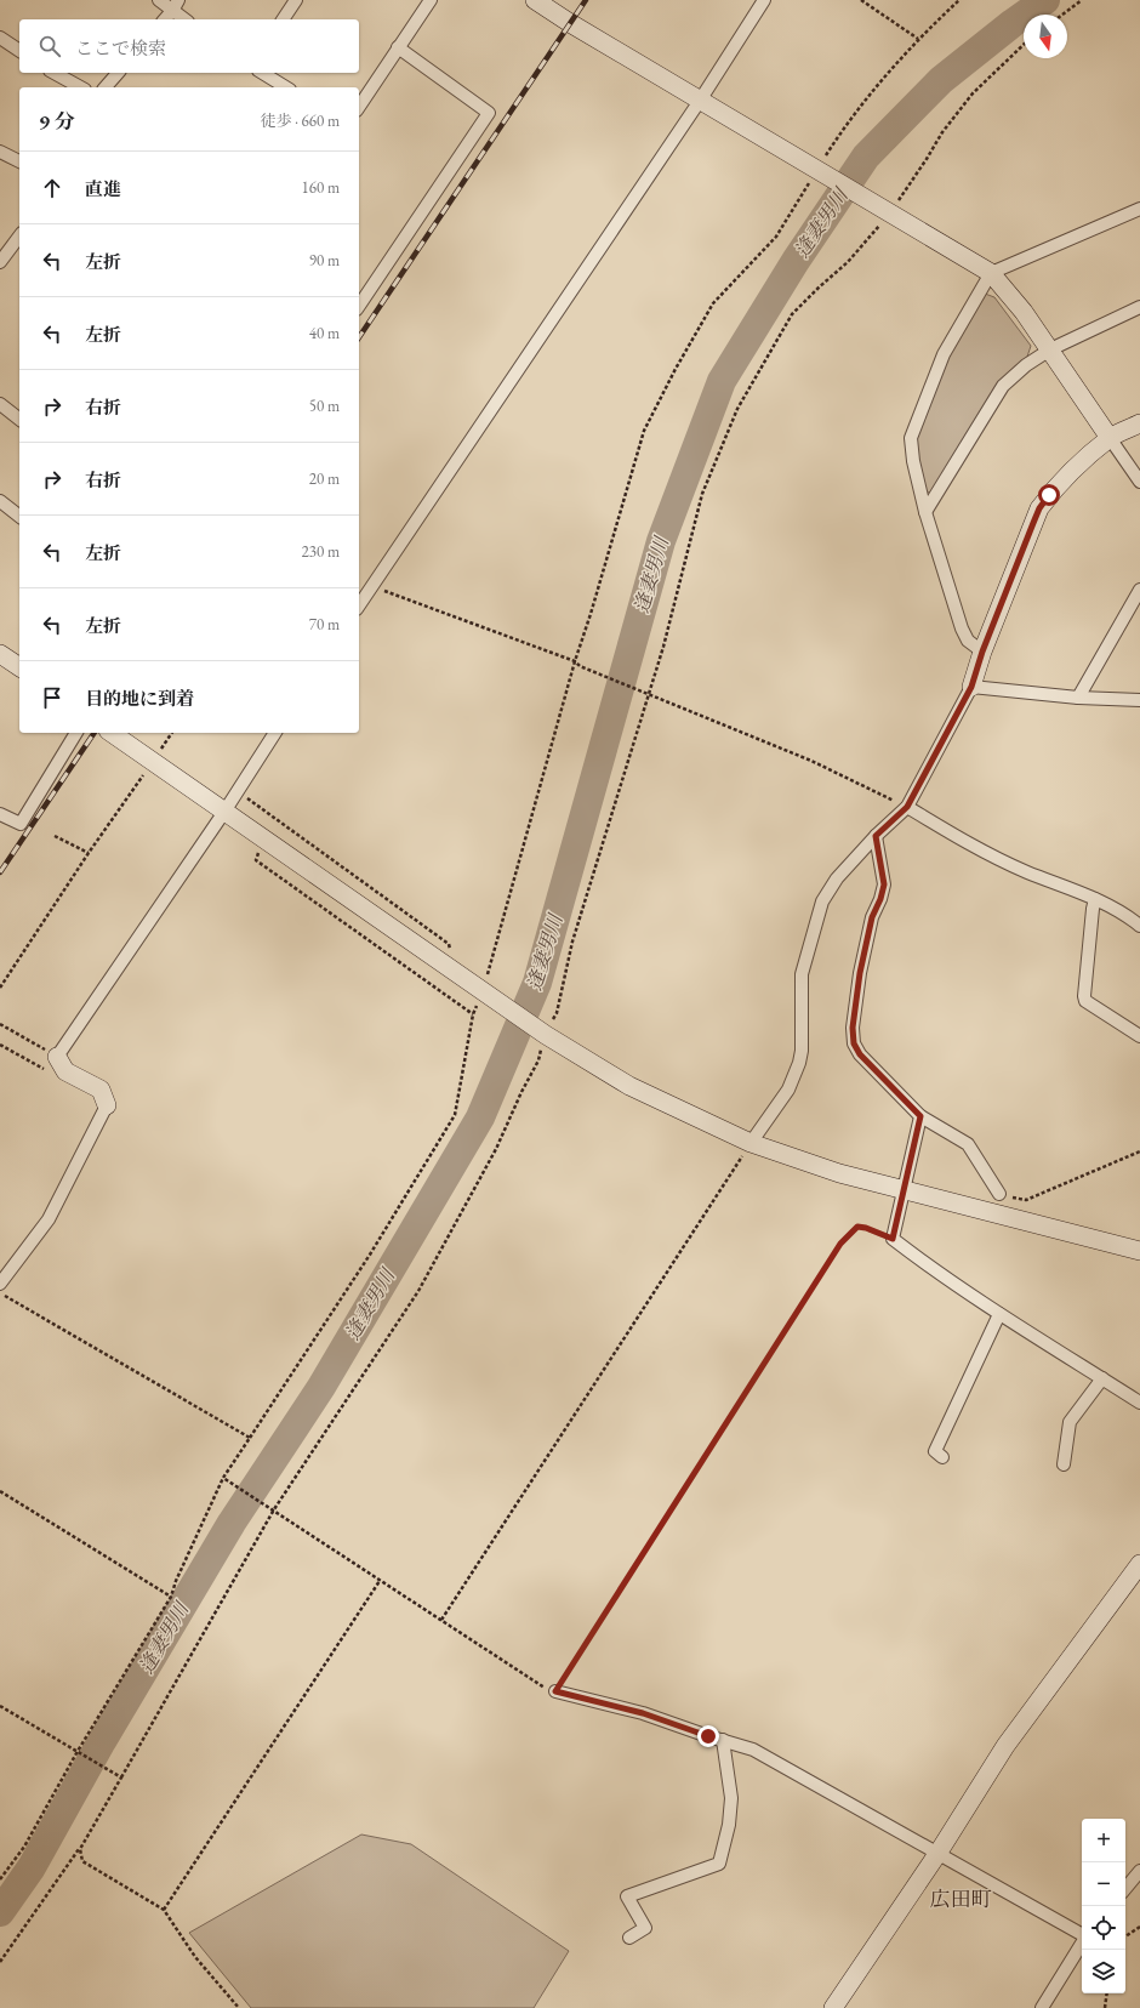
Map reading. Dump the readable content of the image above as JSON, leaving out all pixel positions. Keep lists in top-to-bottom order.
{
  "districts": ["広田町"],
  "water": ["逢妻男川"],
  "north": "bottom",
  "page": {
    "search": "ここで検索",
    "heading": ["9 分", "徒歩 · 660 m"],
    "list": [
      ["直進", "160 m"],
      ["左折", "90 m"],
      ["左折", "40 m"],
      ["右折", "50 m"],
      ["右折", "20 m"],
      ["左折", "230 m"],
      ["左折", "70 m"],
      "目的地に到着"
    ],
    "map_buttons": ["+", "−"]
  }
}
